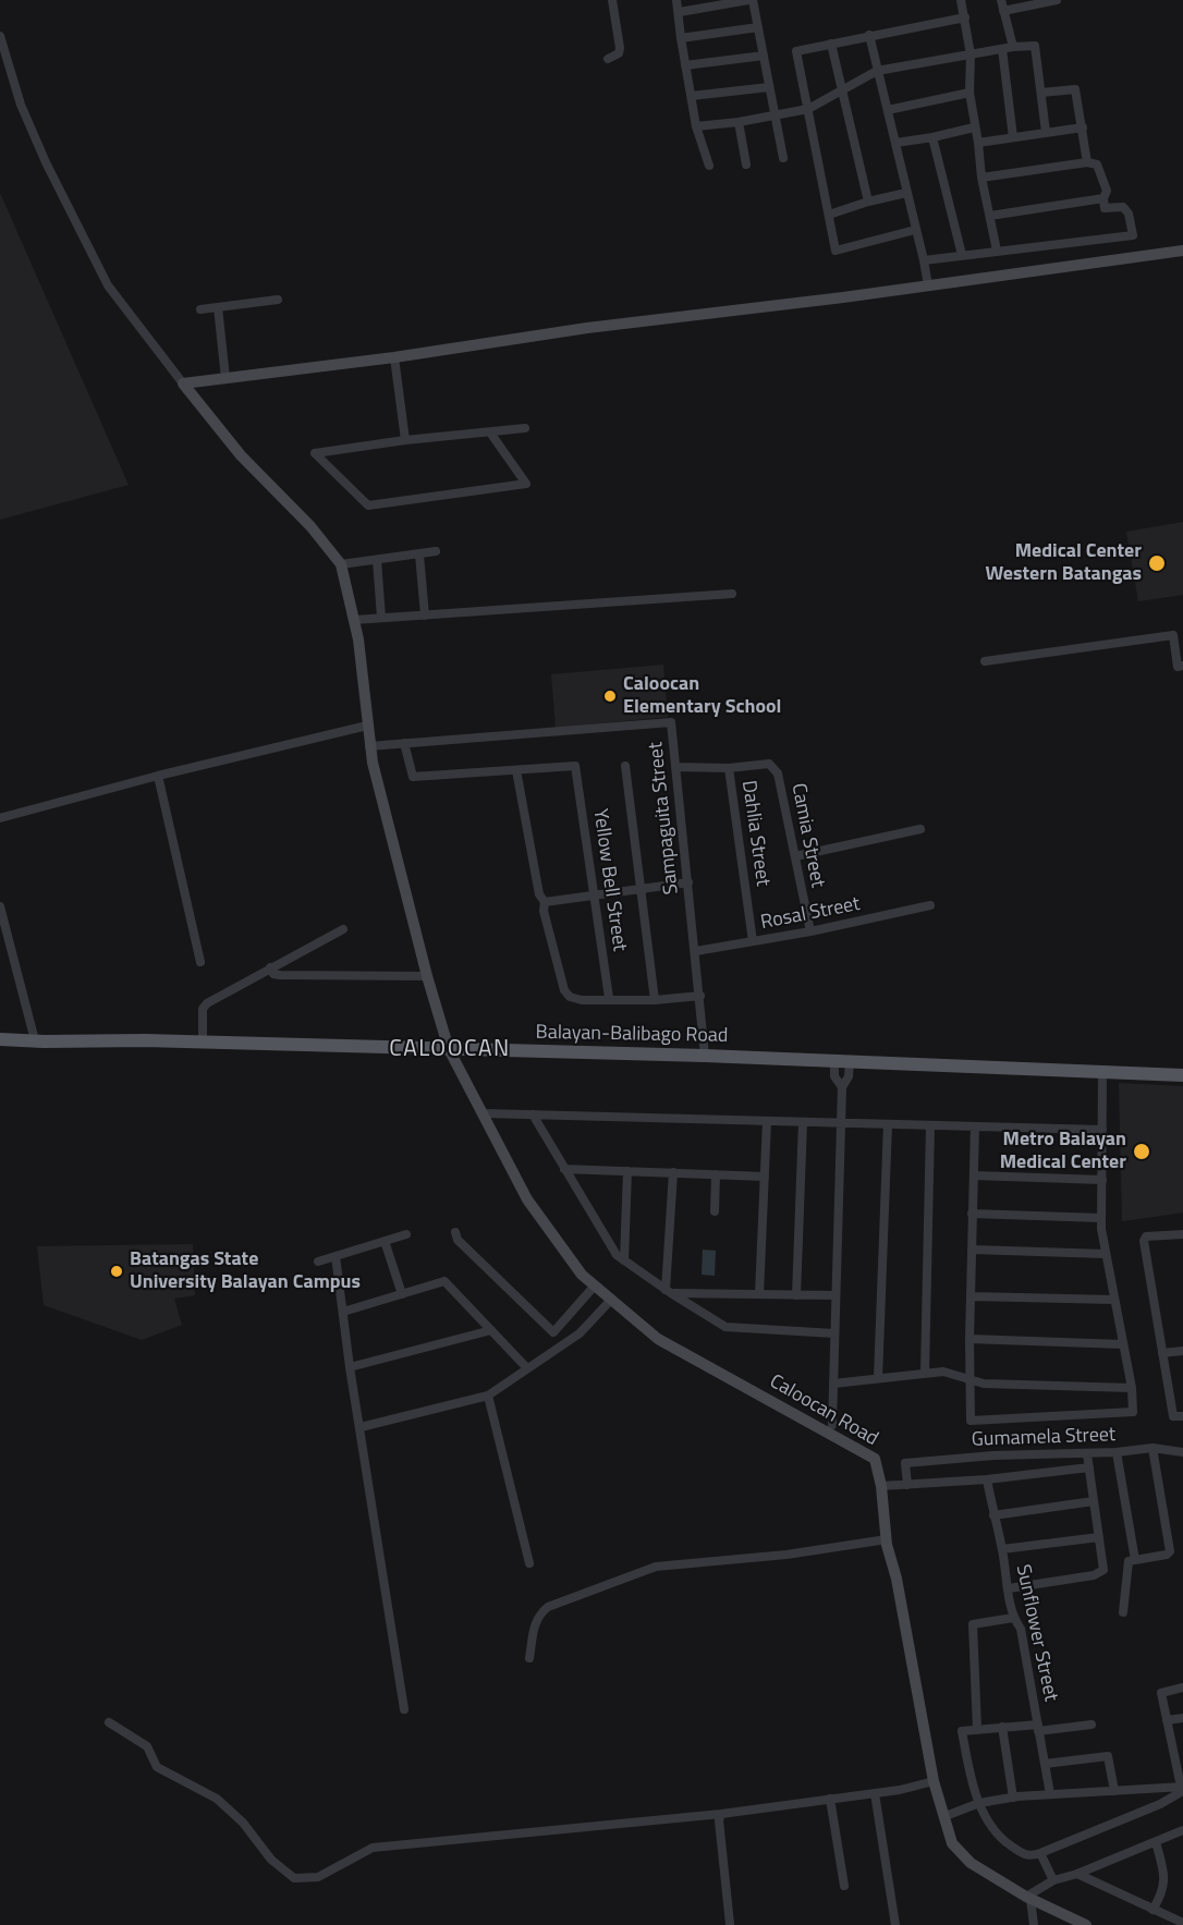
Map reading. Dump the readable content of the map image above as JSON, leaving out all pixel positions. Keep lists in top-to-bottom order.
{
  "streets": {
    "main road": ["Balayan-Balibago Road"],
    "street": [
      "Sampaguita Street",
      "Dahlia Street",
      "Camia Street",
      "Yellow Bell Street",
      "Rosal Street",
      "Caloocan Road",
      "Gumamela Street",
      "Sunflower Street"
    ]
  },
  "crossings": [
    ["Sampaguita Street", "Camia Street"],
    ["Sampaguita Street", "Rosal Street"],
    ["Sampaguita Street", "Balayan-Balibago Road"],
    ["Sampaguita Street", "Caloocan Road"],
    ["Dahlia Street", "Camia Street"],
    ["Dahlia Street", "Rosal Street"],
    ["Camia Street", "Rosal Street"],
    ["Balayan-Balibago Road", "Caloocan Road"]
  ],
  "districts": ["CALOOCAN"],
  "places": [
    "Medical Center Western Batangas",
    "Caloocan Elementary School",
    "Metro Balayan Medical Center",
    "Batangas State University Balayan Campus"
  ]
}
